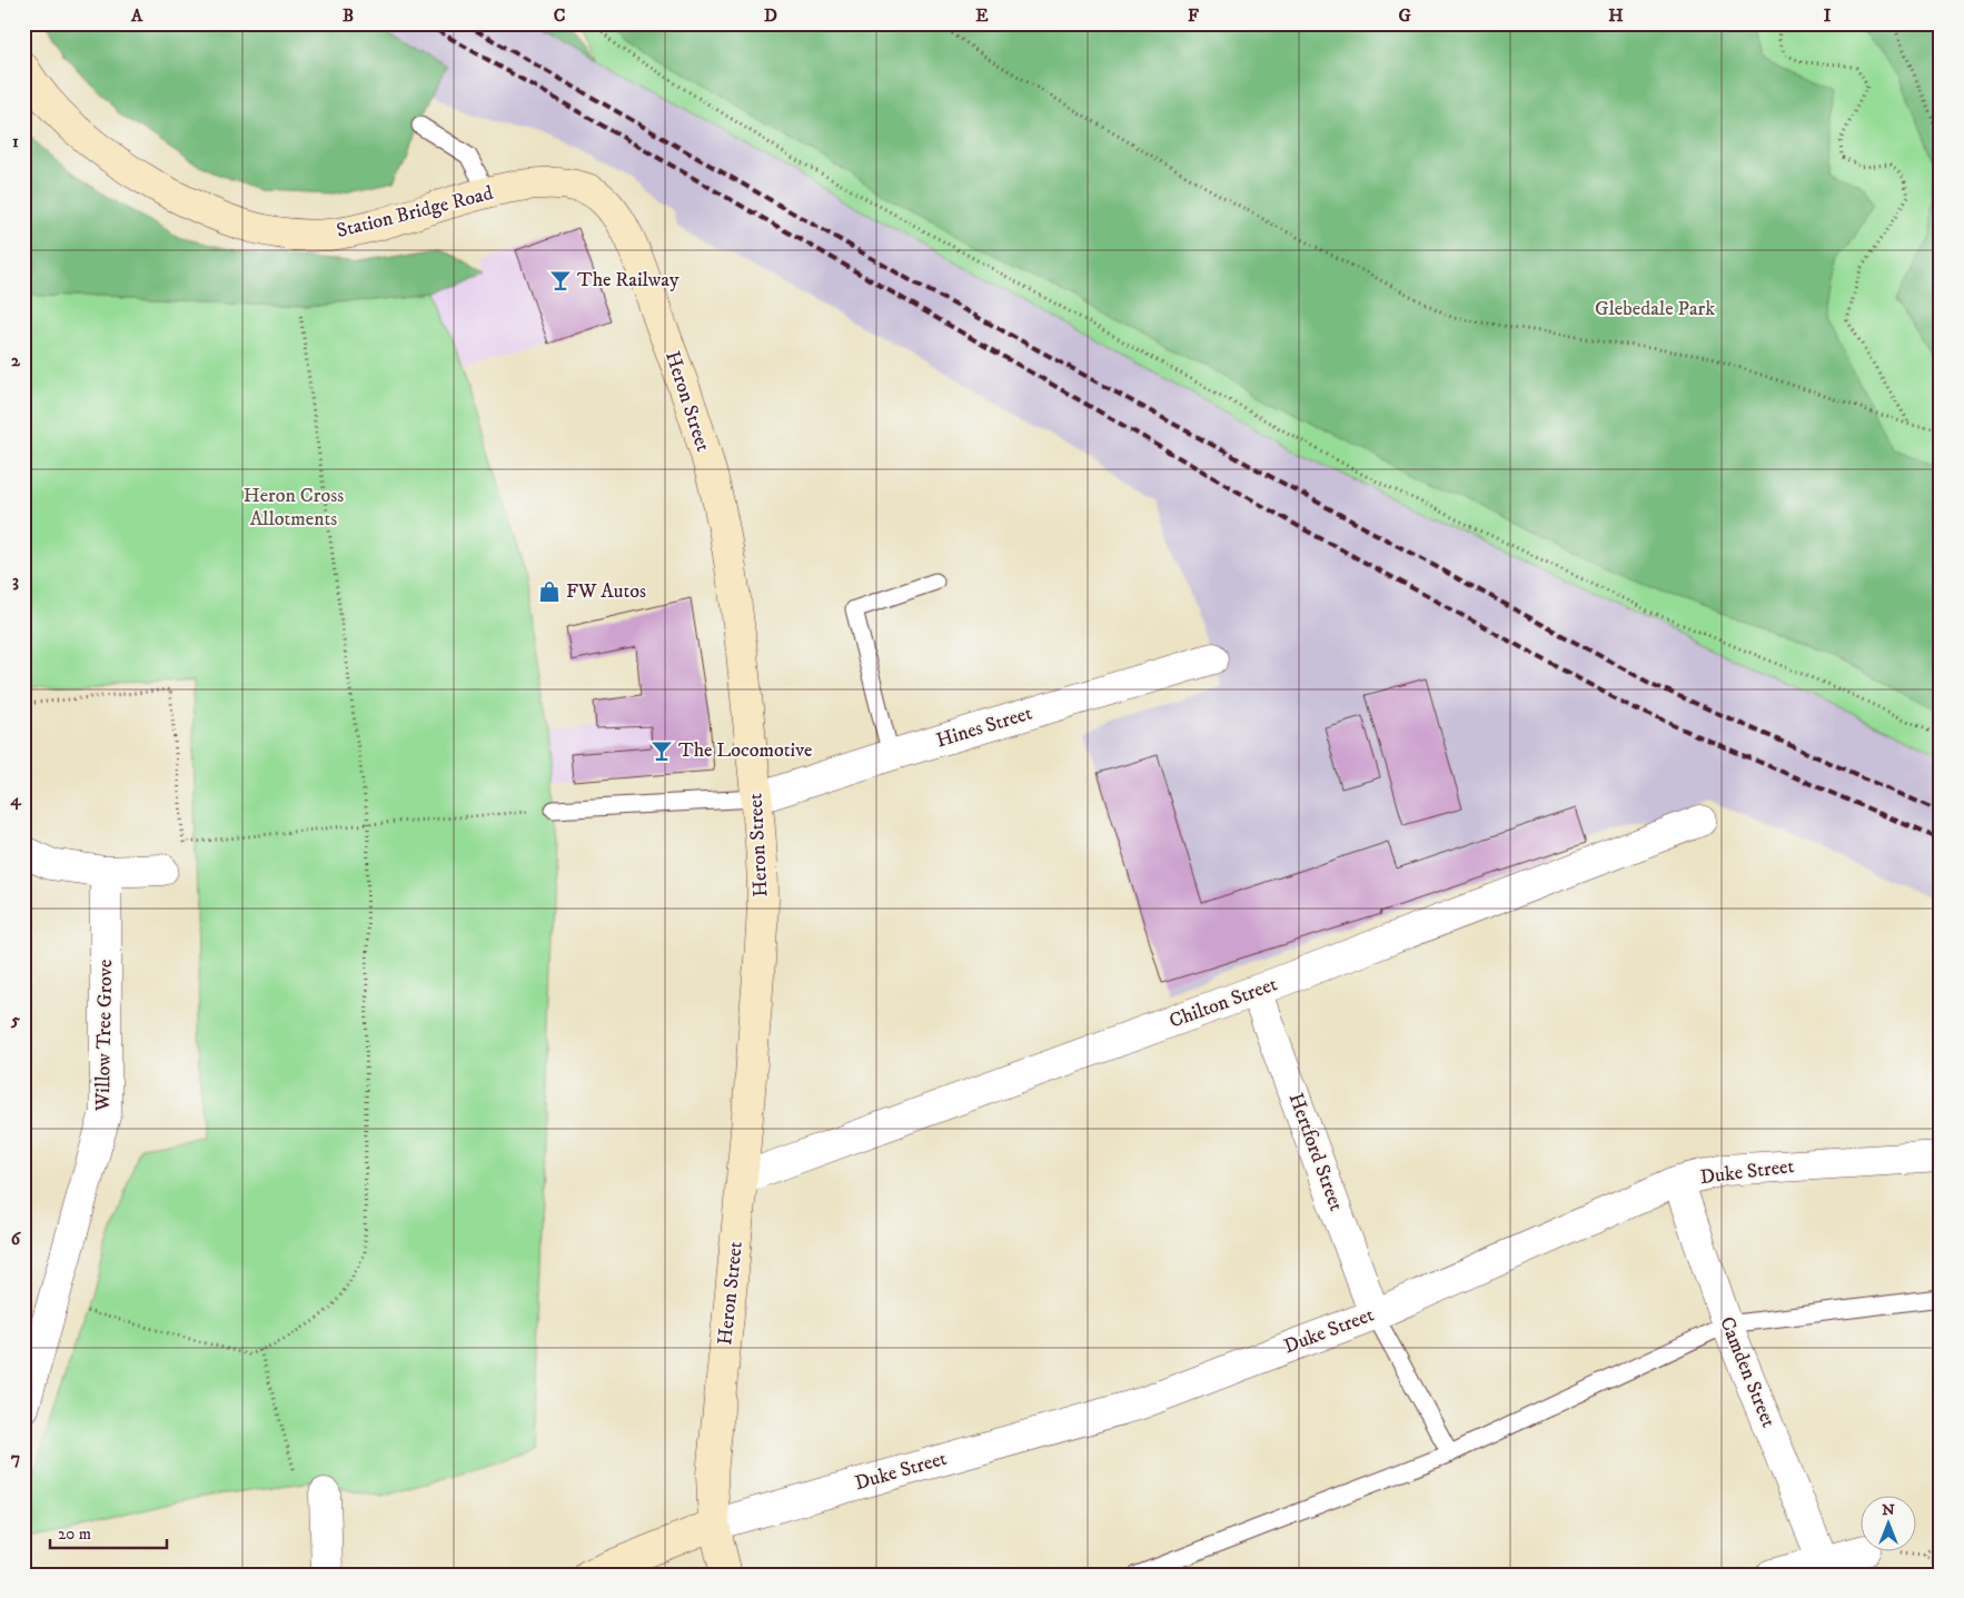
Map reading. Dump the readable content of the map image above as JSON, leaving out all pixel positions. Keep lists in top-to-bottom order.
{
  "streets": {
    "street": [
      "Station Bridge Road",
      "Heron Street",
      "Hines Street",
      "Chilton Street",
      "Willow Tree Grove",
      "Hertford Street",
      "Duke Street",
      "Camden Street"
    ]
  },
  "crossings": [
    ["Station Bridge Road", "Heron Street"],
    ["Heron Street", "Hines Street"],
    ["Heron Street", "Chilton Street"],
    ["Heron Street", "Duke Street"],
    ["Chilton Street", "Hertford Street"],
    ["Hertford Street", "Duke Street"],
    ["Duke Street", "Camden Street"]
  ],
  "parks": ["Glebedale Park", "Heron Cross Allotments"],
  "places": {
    "bar": ["The Railway", "The Locomotive"],
    "shop": ["FW Autos"]
  },
  "scale_bar": "20 m",
  "north": "top",
  "grid": {
    "columns": [
      "A",
      "B",
      "C",
      "D",
      "E",
      "F",
      "G",
      "H",
      "I"
    ],
    "rows": [
      "1",
      "2",
      "3",
      "4",
      "5",
      "6",
      "7"
    ]
  }
}
